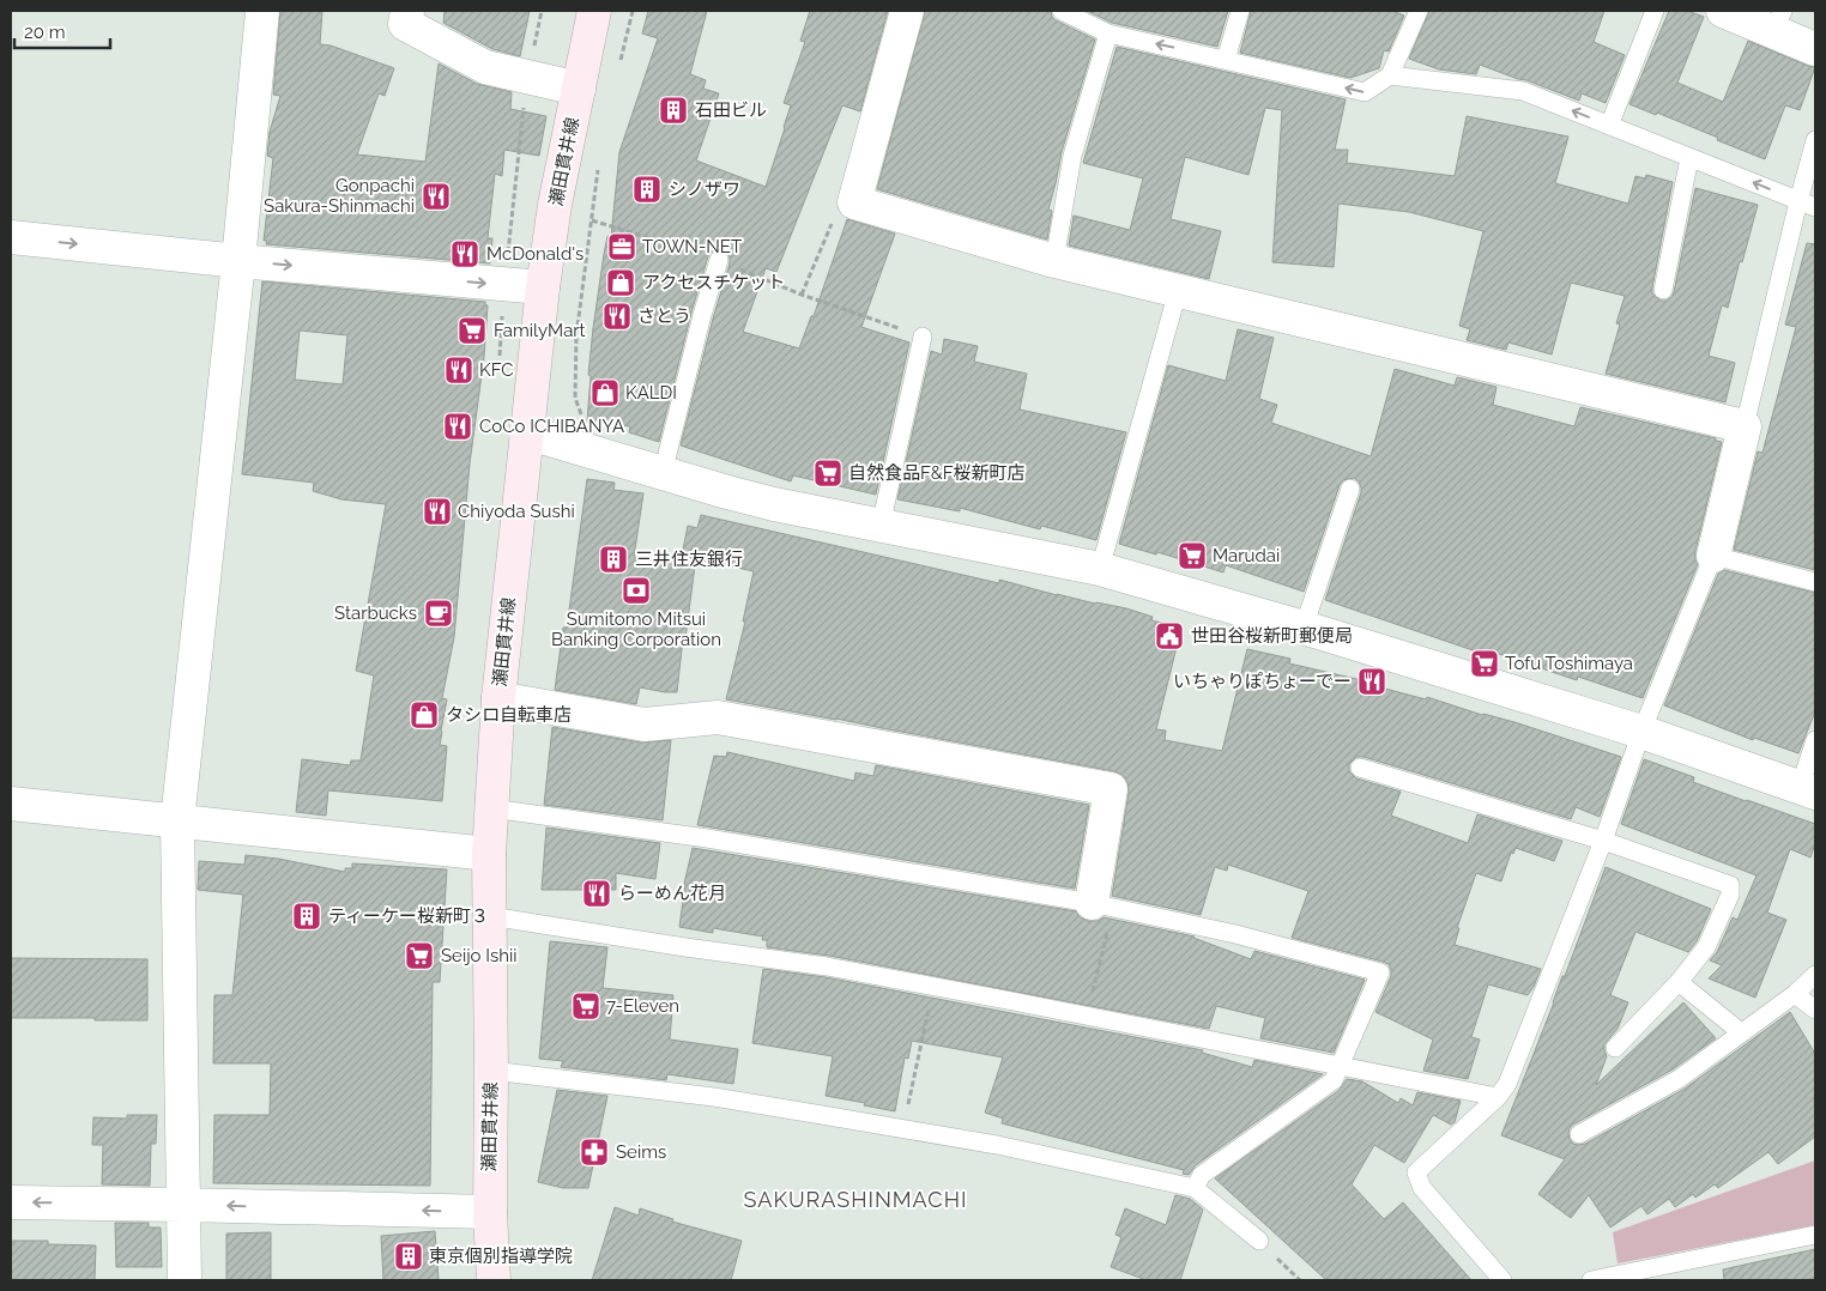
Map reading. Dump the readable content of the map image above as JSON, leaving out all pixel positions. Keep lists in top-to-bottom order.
{
  "streets": {
    "main road": ["瀬田貫井線"]
  },
  "districts": ["SAKURASHINMACHI"],
  "places": {
    "building": [
      "石田ビル",
      "シノザワ",
      "三井住友銀行",
      "ティーケー桜新町３",
      "東京個別指導学院"
    ],
    "restaurant": [
      "Gonpachi Sakura-Shinmachi",
      "McDonald's",
      "さとう",
      "KFC",
      "CoCo ICHIBANYA",
      "Chiyoda Sushi",
      "いちゃりぽちょーでー",
      "らーめん花月"
    ],
    "office": ["TOWN-NET"],
    "shop": ["アクセスチケット", "KALDI", "タシロ自転車店"],
    "supermarket": [
      "FamilyMart",
      "自然食品F&F桜新町店",
      "Marudai",
      "Tofu Toshimaya",
      "Seijo Ishii",
      "7-Eleven"
    ],
    "bank": ["Sumitomo Mitsui Banking Corporation"],
    "cafe": ["Starbucks"],
    "public building": ["世田谷桜新町郵便局"],
    "pharmacy": ["Seims"]
  },
  "scale_bar": "20 m"
}
